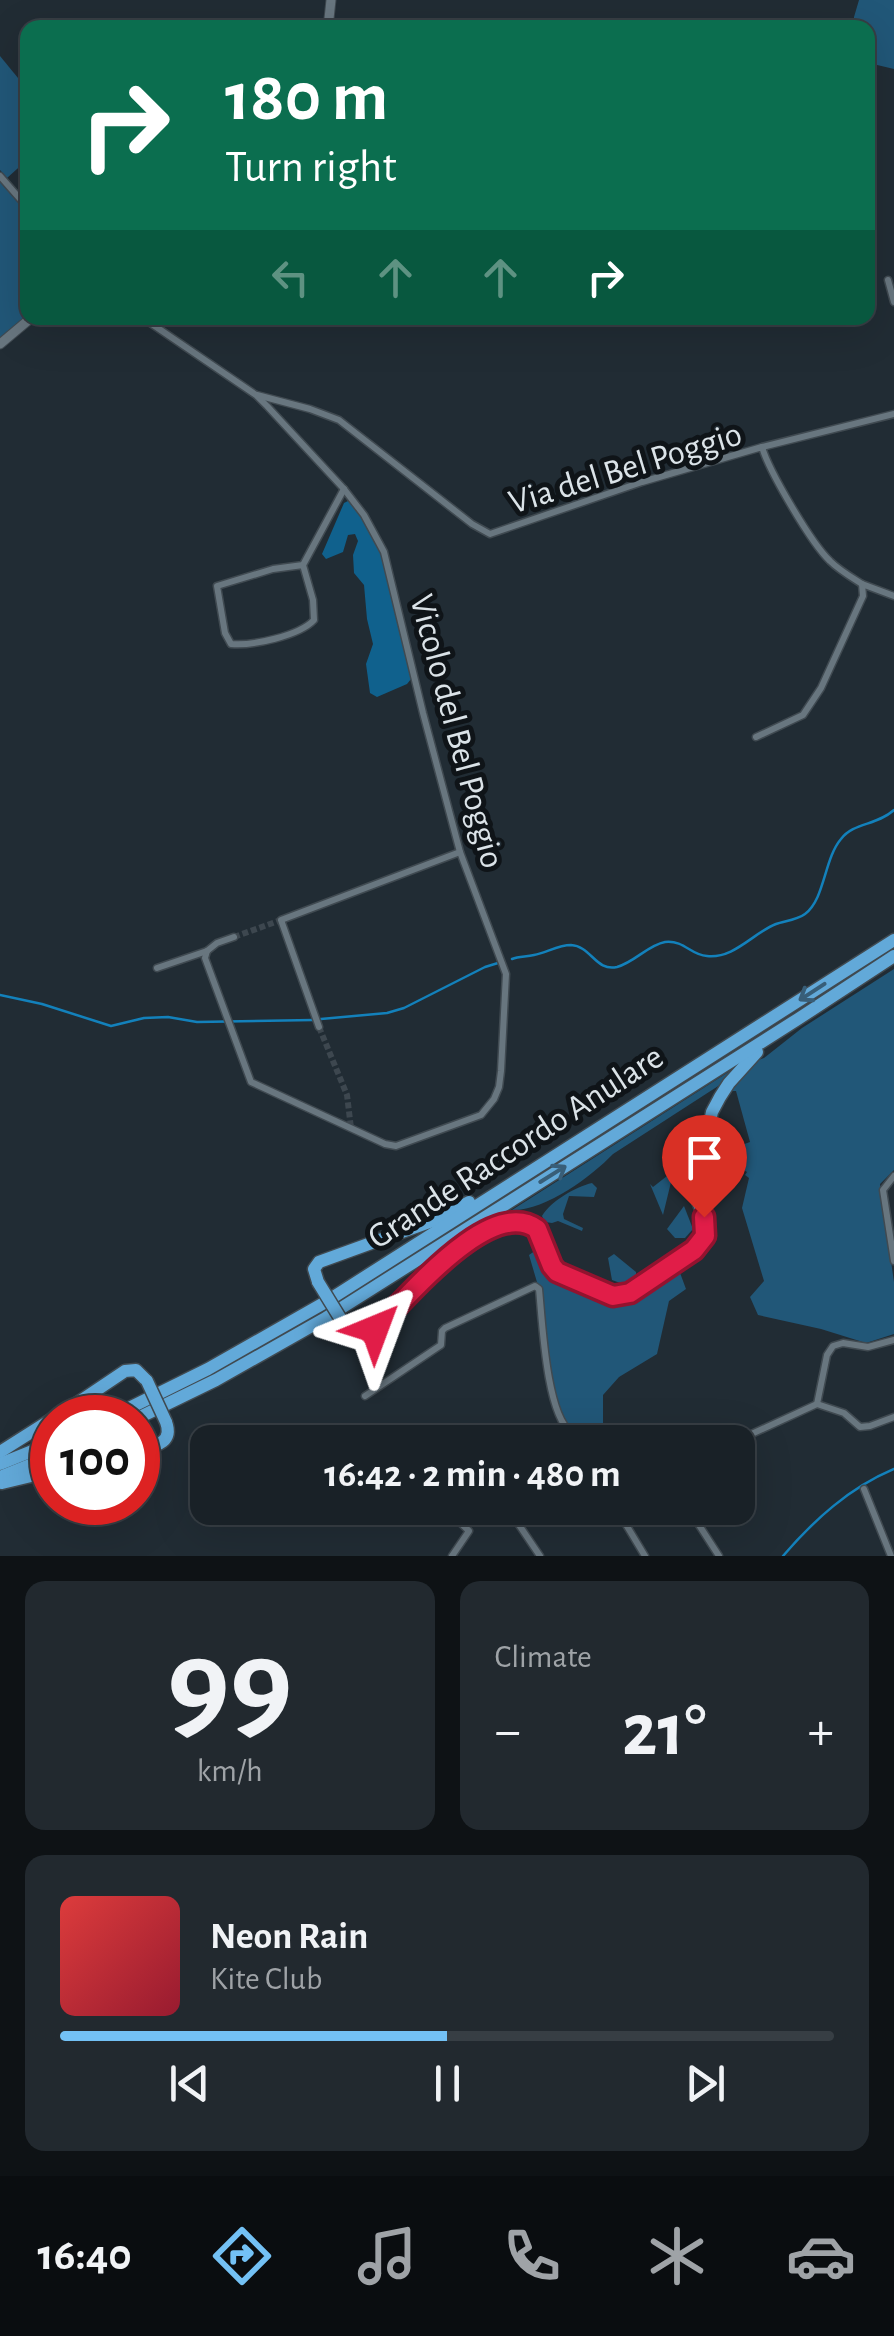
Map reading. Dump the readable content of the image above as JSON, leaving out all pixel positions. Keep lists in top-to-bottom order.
{
  "streets": {
    "highway": ["Grande Raccordo Anulare"],
    "street": ["Via del Bel Poggio", "Vicolo del Bel Poggio"]
  },
  "crossings": [
    ["Via del Bel Poggio", "Vicolo del Bel Poggio"]
  ],
  "page": {
    "turn": ["180 m", "Turn right"],
    "limit": "100",
    "trip": "16:42 · 2 min · 480 m",
    "tile": [
      ["99", "km/h"],
      "Climate"
    ],
    "heat": ["−", "21°", "+"],
    "song": ["Neon Rain", "Kite Club"],
    "tabs": "16:40"
  }
}
